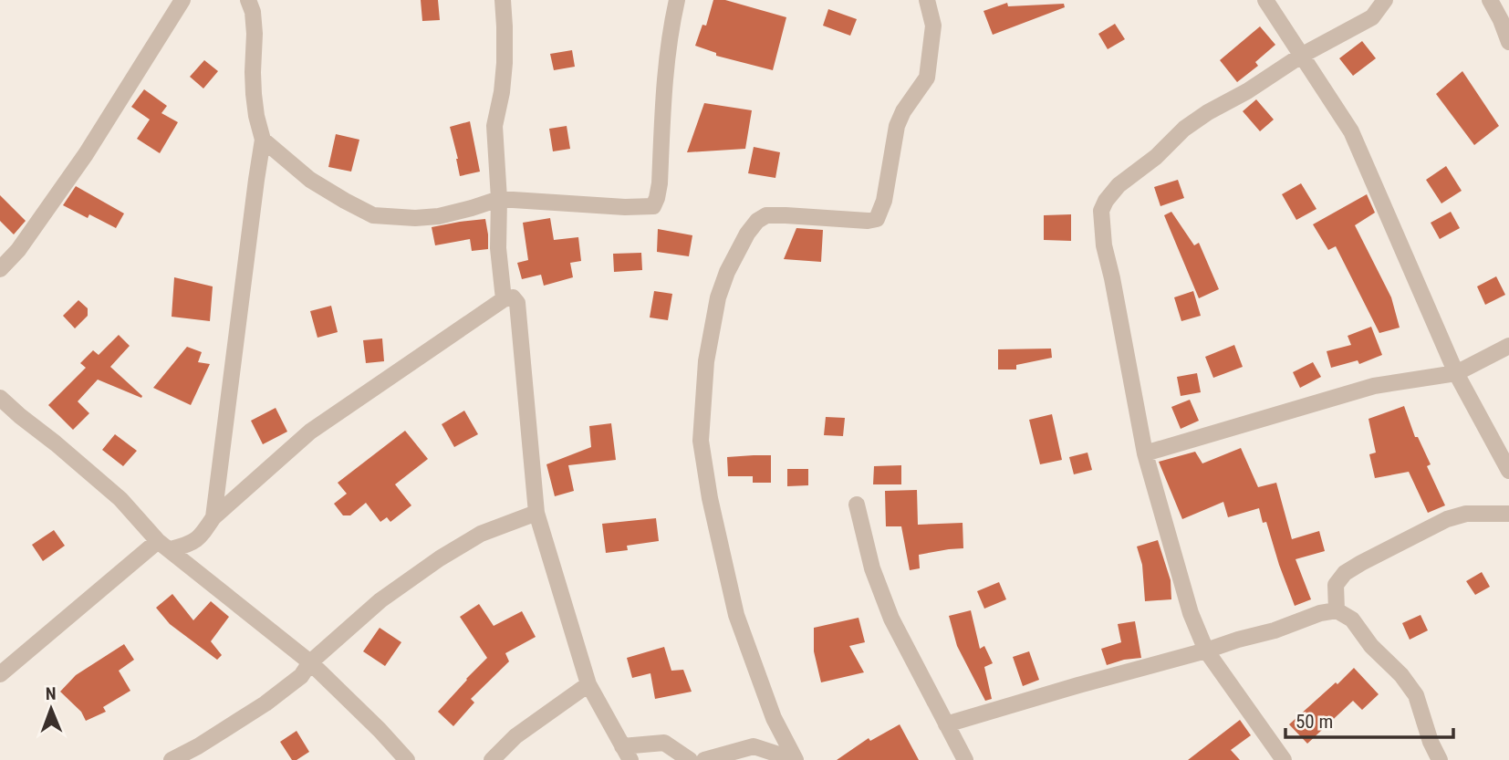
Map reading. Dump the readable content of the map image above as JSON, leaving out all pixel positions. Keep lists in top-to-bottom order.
{
  "scale_bar": "50 m",
  "north": "top"
}
